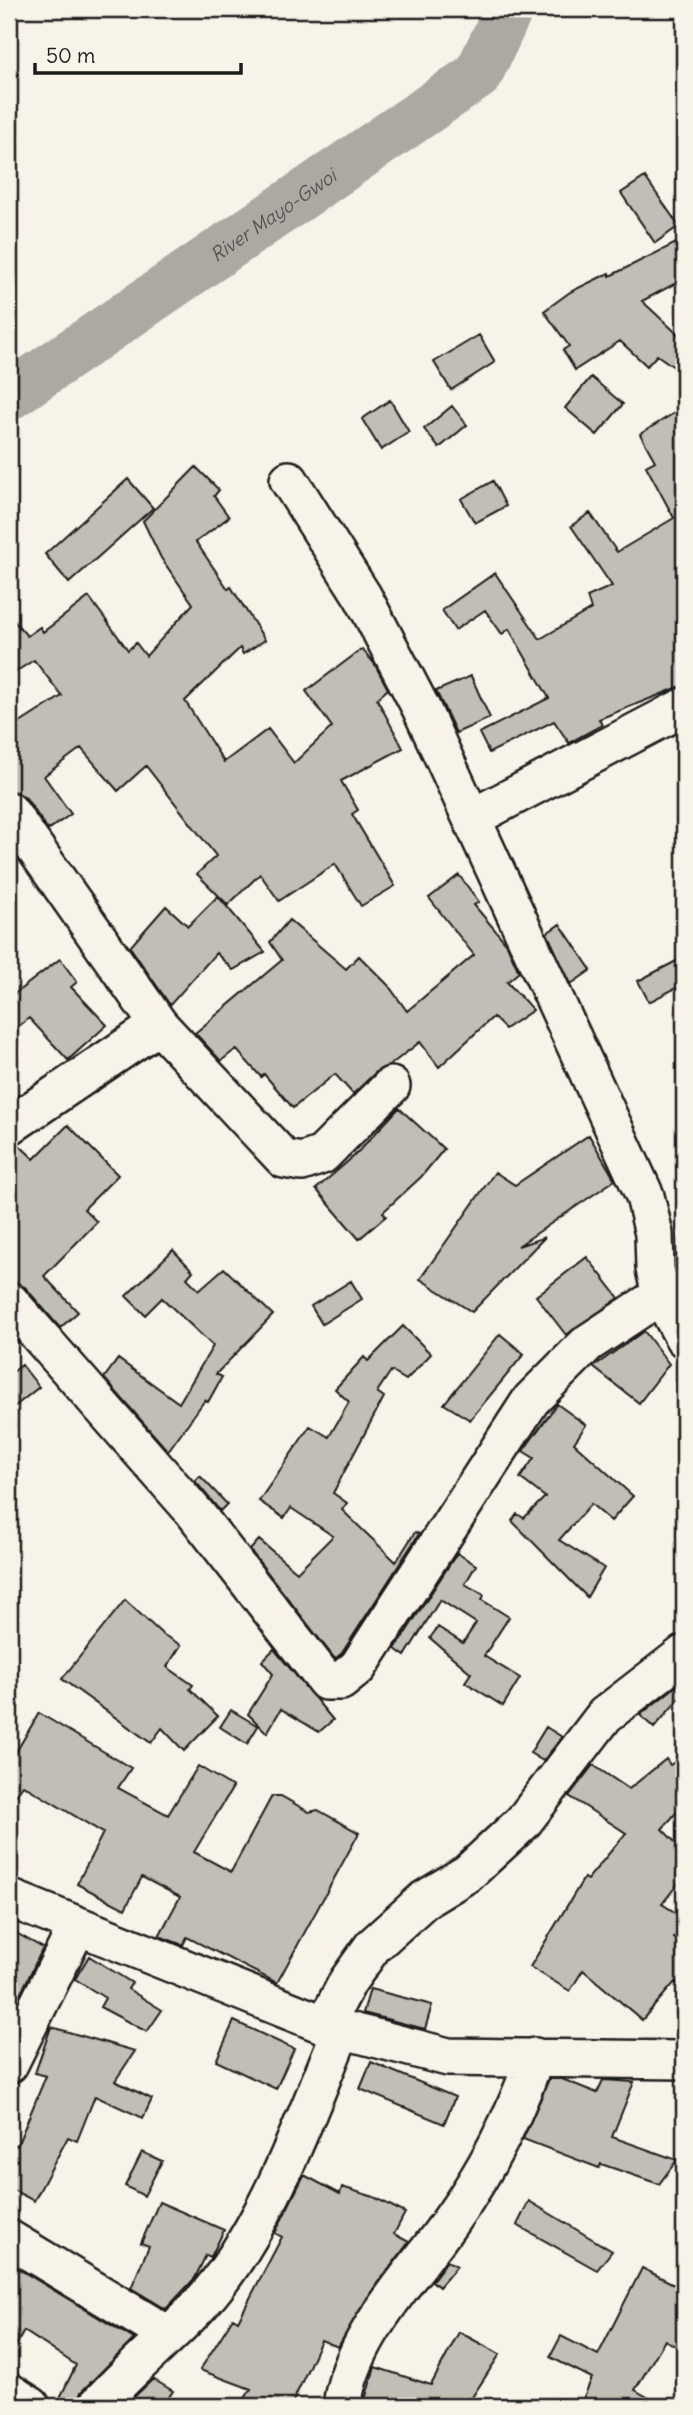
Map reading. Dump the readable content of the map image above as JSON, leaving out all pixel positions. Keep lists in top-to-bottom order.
{
  "water": ["River Mayo-Gwoi"],
  "scale_bar": "50 m"
}
